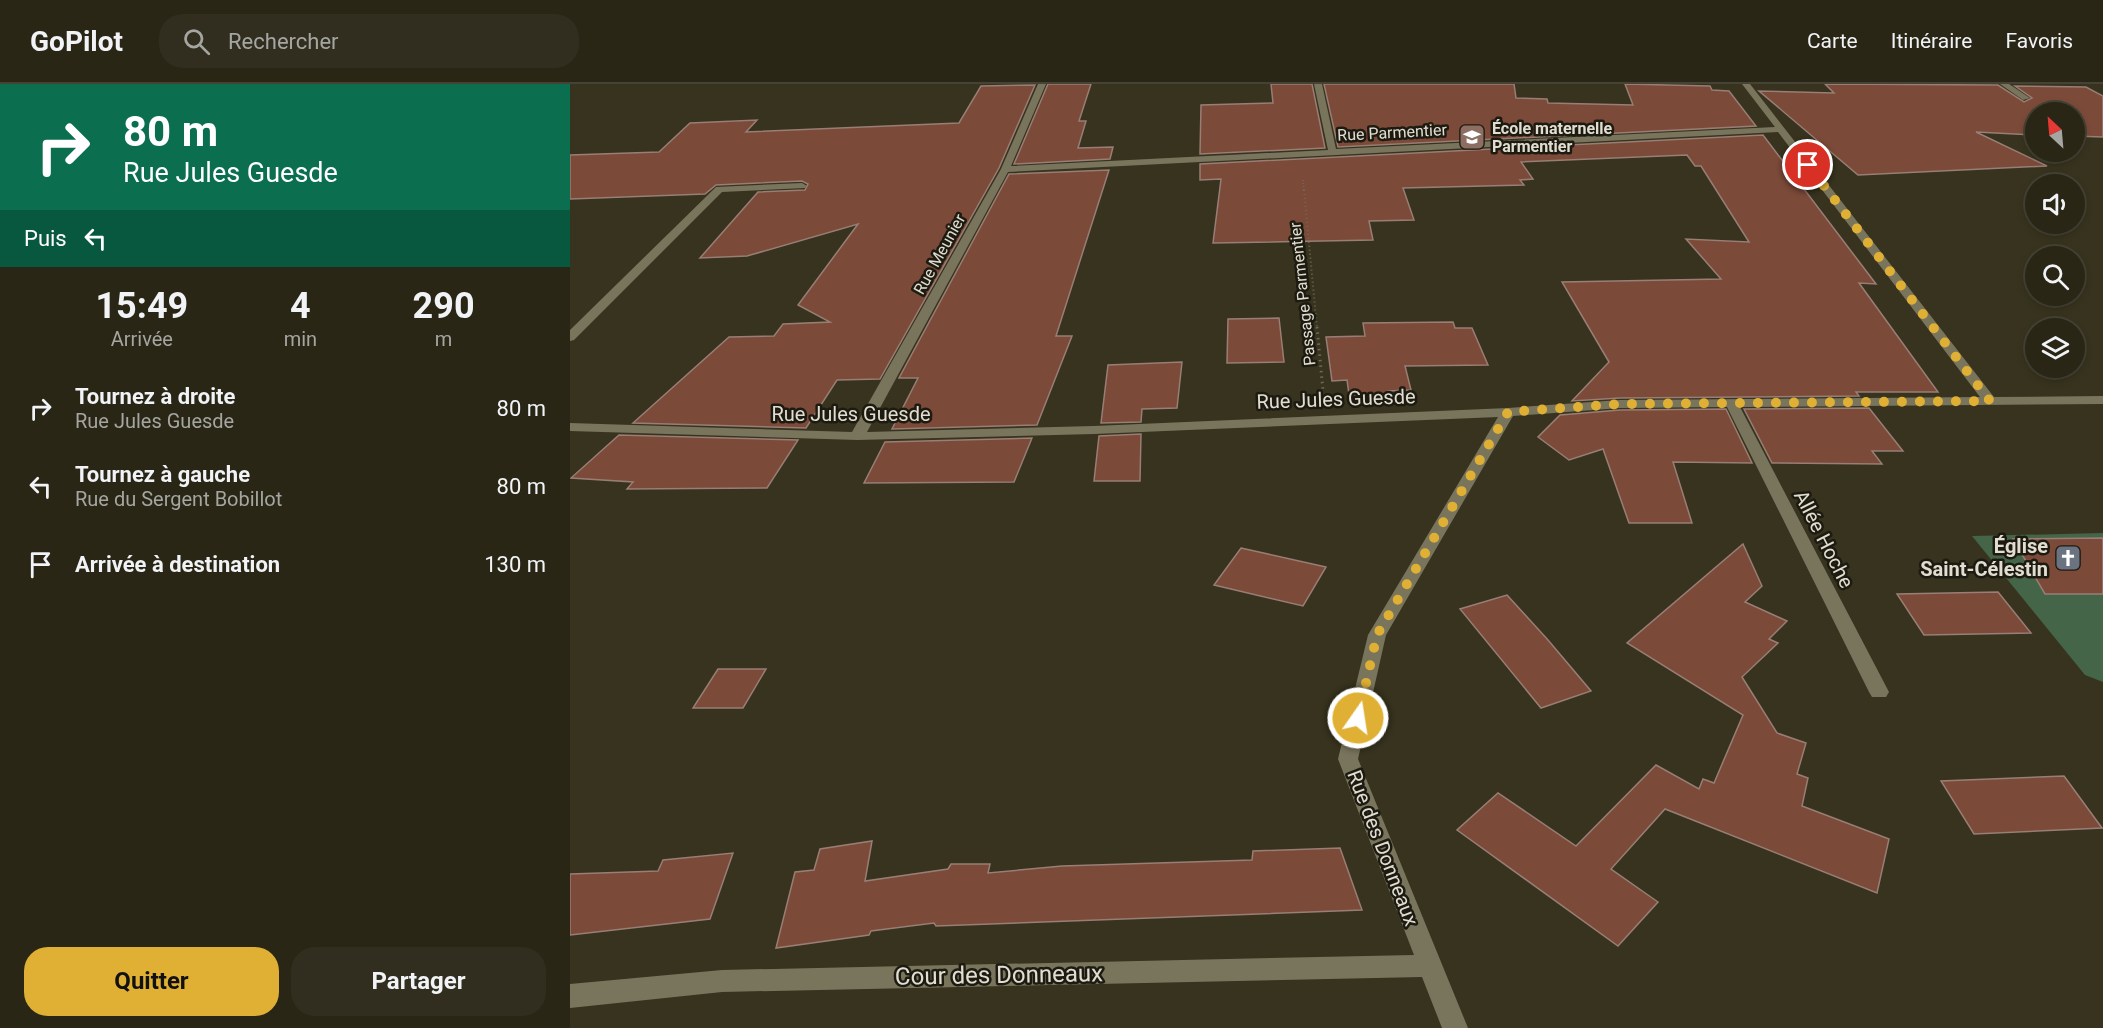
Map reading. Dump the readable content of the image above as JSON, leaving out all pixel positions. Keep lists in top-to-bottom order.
{
  "streets": {
    "street": [
      "Rue Parmentier",
      "Rue Meunier",
      "Rue Jules Guesde",
      "Allée Hoche",
      "Rue des Donneaux",
      "Cour des Donneaux"
    ],
    "path": ["Passage Parmentier"]
  },
  "crossings": [
    ["Rue Parmentier", "Rue Meunier"],
    ["Rue Meunier", "Rue Jules Guesde"],
    ["Passage Parmentier", "Rue Jules Guesde"],
    ["Rue Jules Guesde", "Allée Hoche"],
    ["Rue Jules Guesde", "Rue des Donneaux"],
    ["Rue des Donneaux", "Cour des Donneaux"]
  ],
  "places": {
    "school or university": ["École maternelle Parmentier"],
    "church": ["Église Saint-Célestin"]
  },
  "north": "top left",
  "page": {
    "header": "GoPilot",
    "search": "Rechercher",
    "nav": ["Carte", "Itinéraire", "Favoris"],
    "turn": ["80 m", "Rue Jules Guesde"],
    "then": "Puis",
    "eta": [
      "15:49",
      "Arrivée",
      "4",
      "min",
      "290",
      "m"
    ],
    "list": [
      {
        "name": "Tournez à droite",
        "note": "Rue Jules Guesde",
        "value": "80 m"
      },
      {
        "name": "Tournez à gauche",
        "note": "Rue du Sergent Bobillot",
        "value": "80 m"
      },
      {
        "name": "Arrivée à destination",
        "value": "130 m"
      }
    ],
    "buttons": ["Quitter", "Partager"]
  }
}
